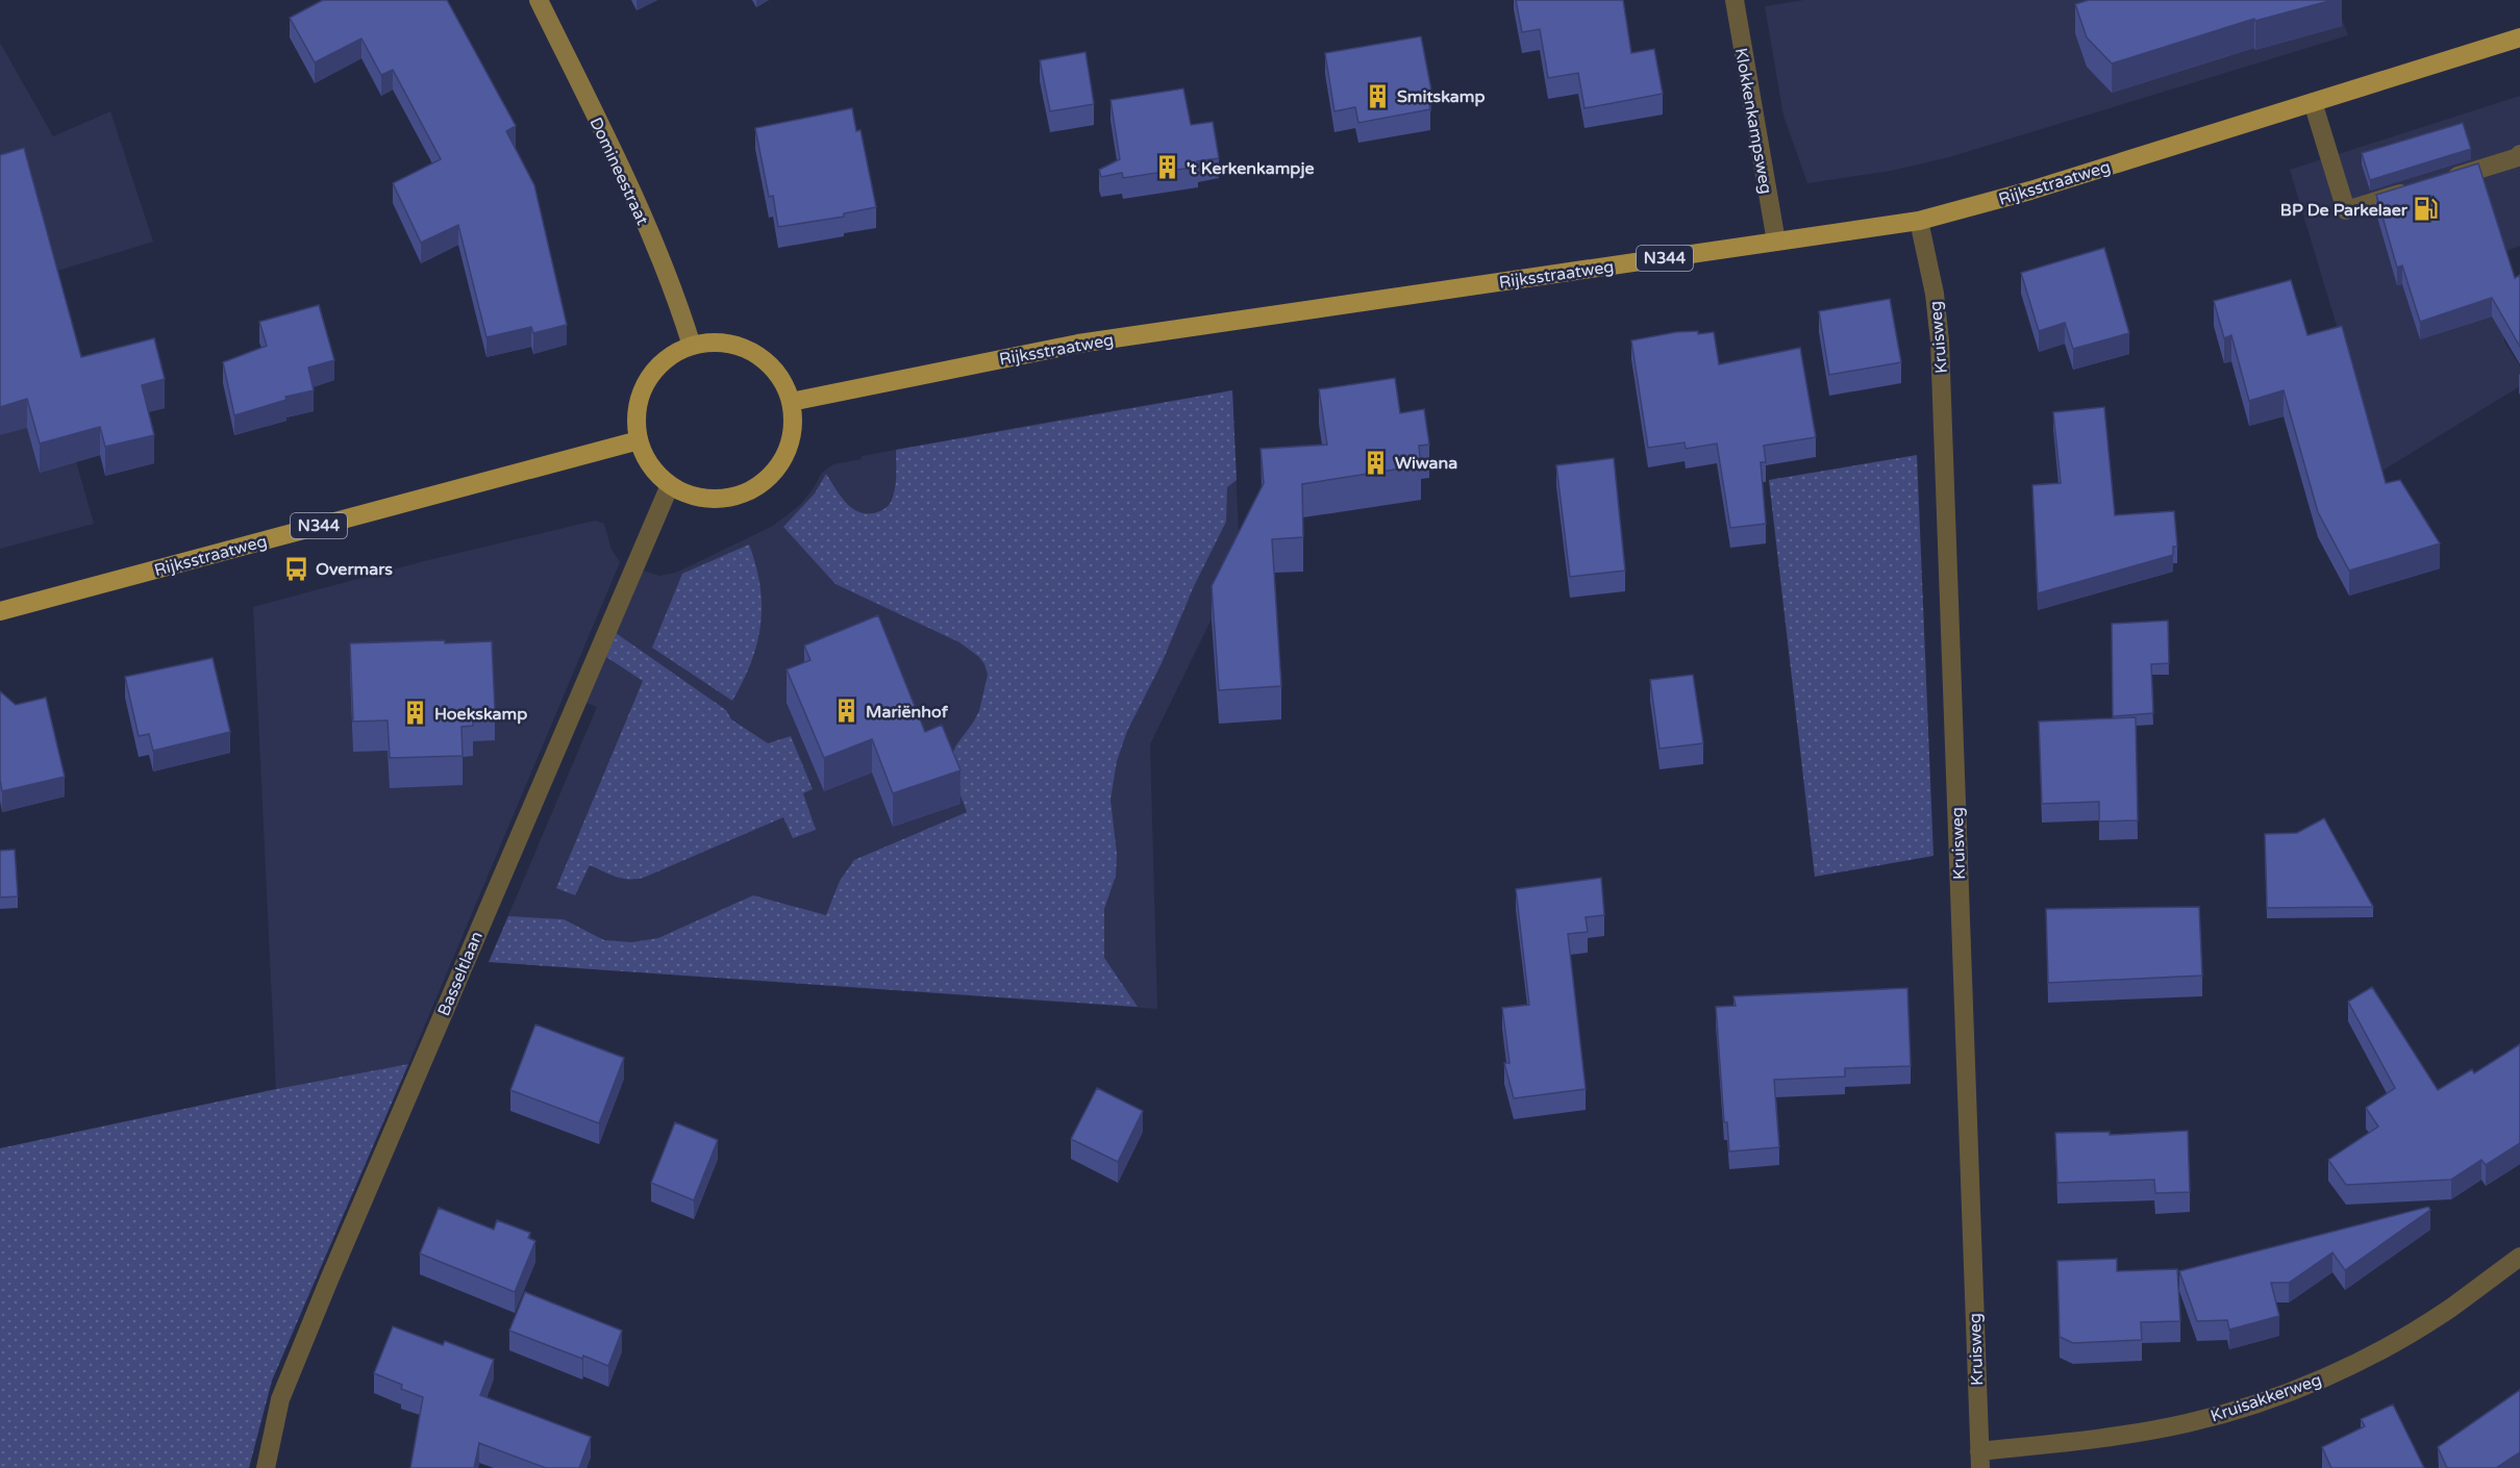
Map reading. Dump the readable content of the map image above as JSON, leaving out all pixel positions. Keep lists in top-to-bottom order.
{
  "streets": {
    "main road": ["Domineestraat", "Rijksstraatweg", "N344"],
    "street": [
      "Klokkenkampsweg",
      "Kruisweg",
      "Basseltlaan",
      "Kruisakkerweg"
    ]
  },
  "crossings": [
    ["Klokkenkampsweg", "Rijksstraatweg"],
    ["Domineestraat", "Rijksstraatweg"],
    ["Domineestraat", "Basseltlaan"],
    ["Rijksstraatweg", "Kruisweg"],
    ["Rijksstraatweg", "Basseltlaan"],
    ["Kruisweg", "Kruisakkerweg"]
  ],
  "places": {
    "building": [
      "Smitskamp",
      "'t Kerkenkampje",
      "Wiwana",
      "Mariënhof",
      "Hoekskamp"
    ],
    "fuel station": ["BP De Parkelaer"],
    "bus stop": ["Overmars"]
  }
}
